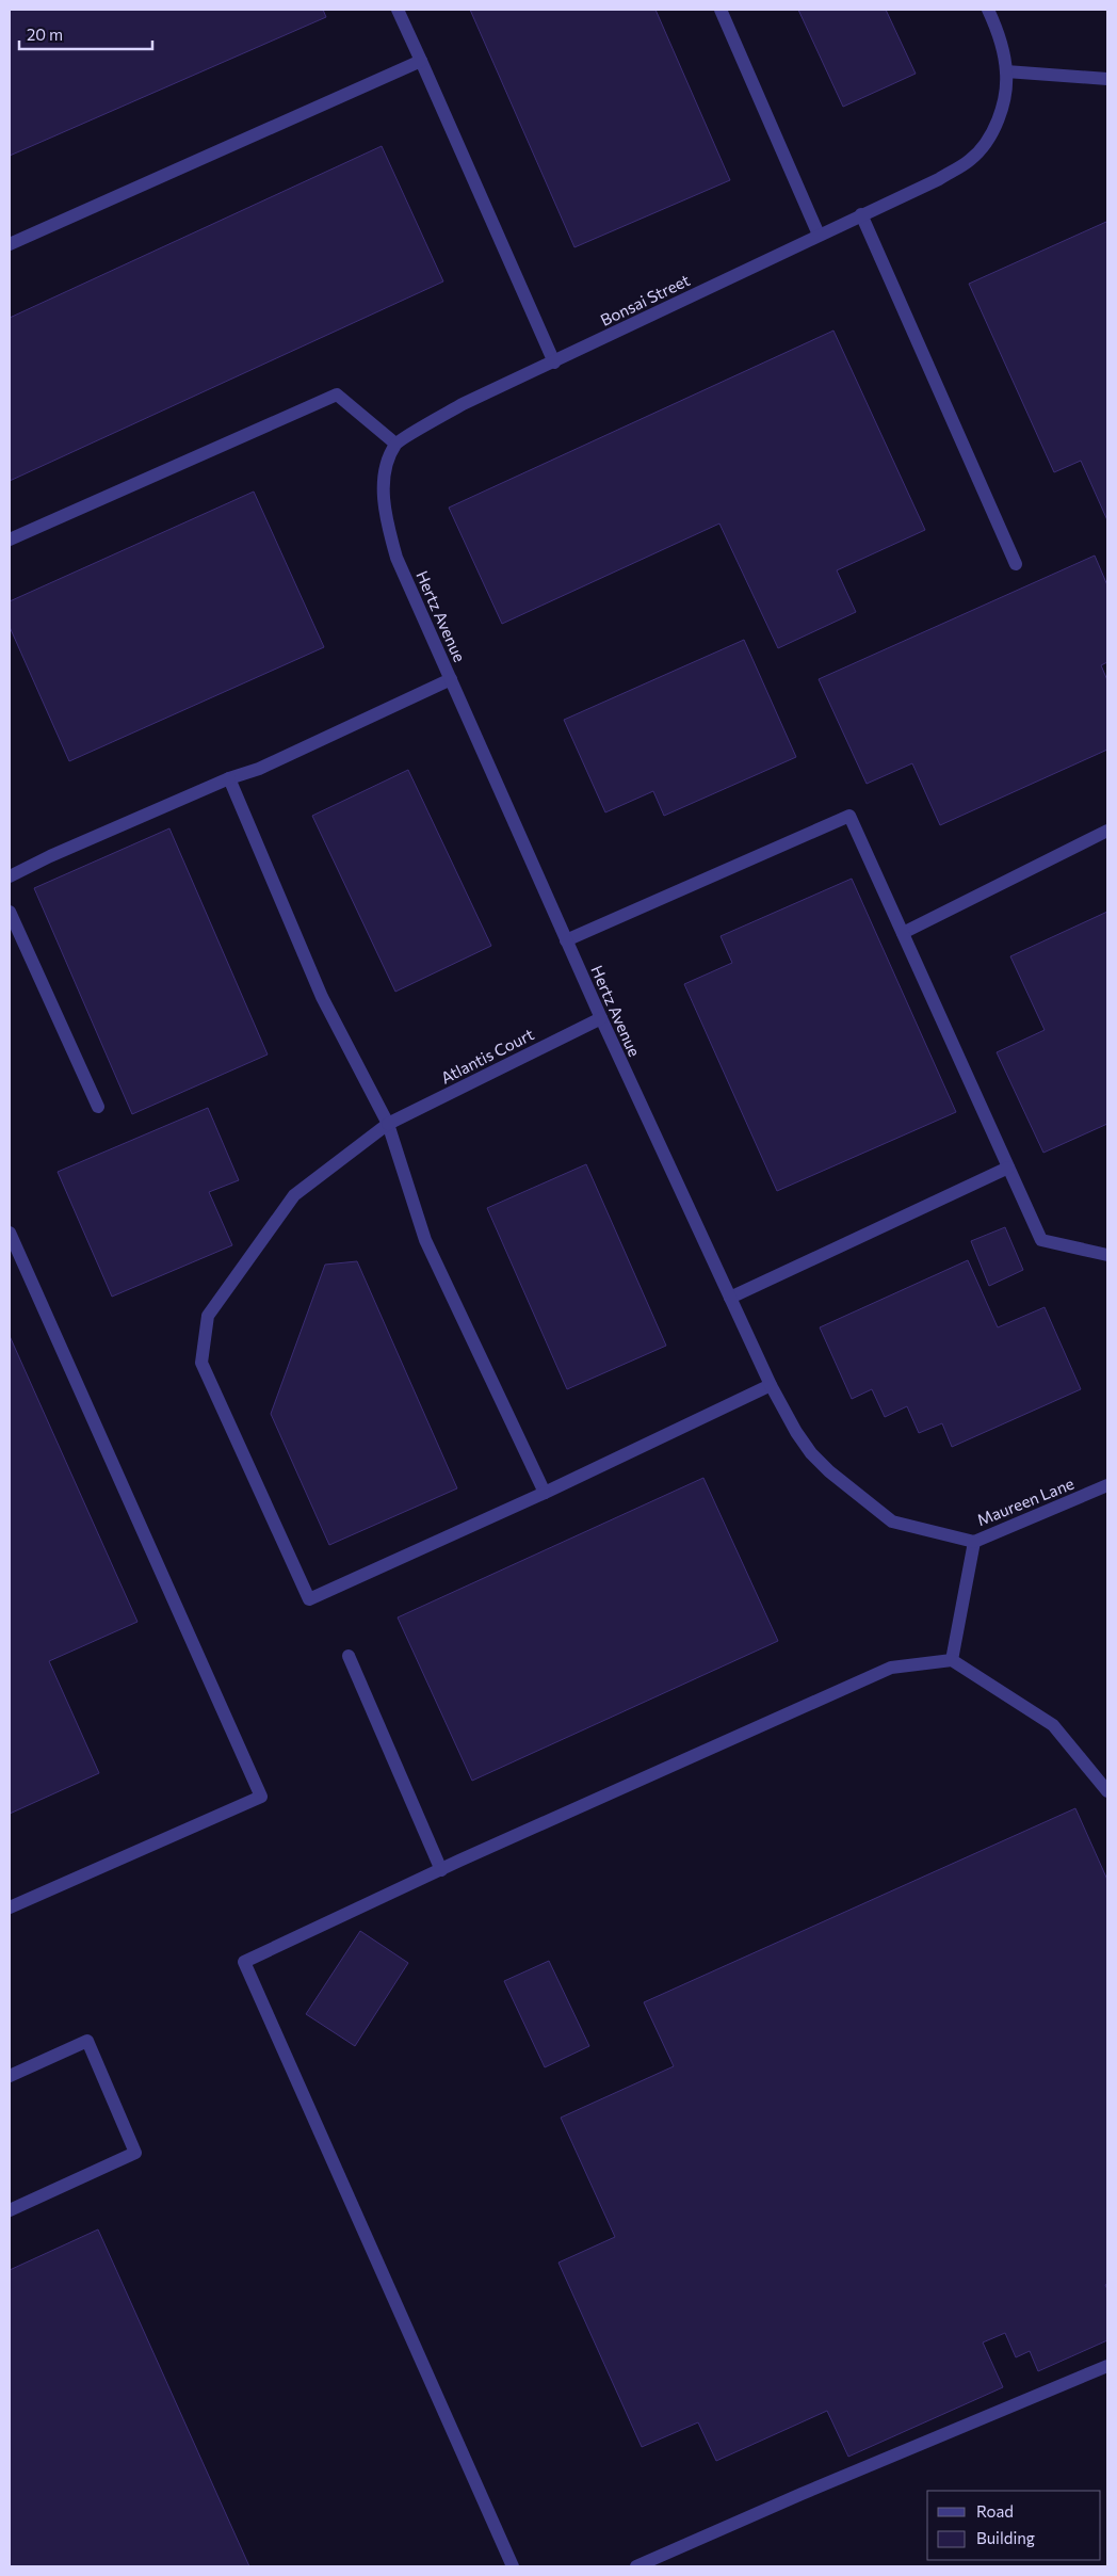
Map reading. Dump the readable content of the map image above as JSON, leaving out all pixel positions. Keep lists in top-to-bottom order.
{
  "streets": {
    "street": [
      "Bonsai Street",
      "Hertz Avenue",
      "Atlantis Court",
      "Maureen Lane"
    ]
  },
  "crossings": [
    ["Bonsai Street", "Hertz Avenue"],
    ["Hertz Avenue", "Atlantis Court"],
    ["Hertz Avenue", "Maureen Lane"]
  ],
  "legend": ["Road", "Building"],
  "scale_bar": "20 m"
}
